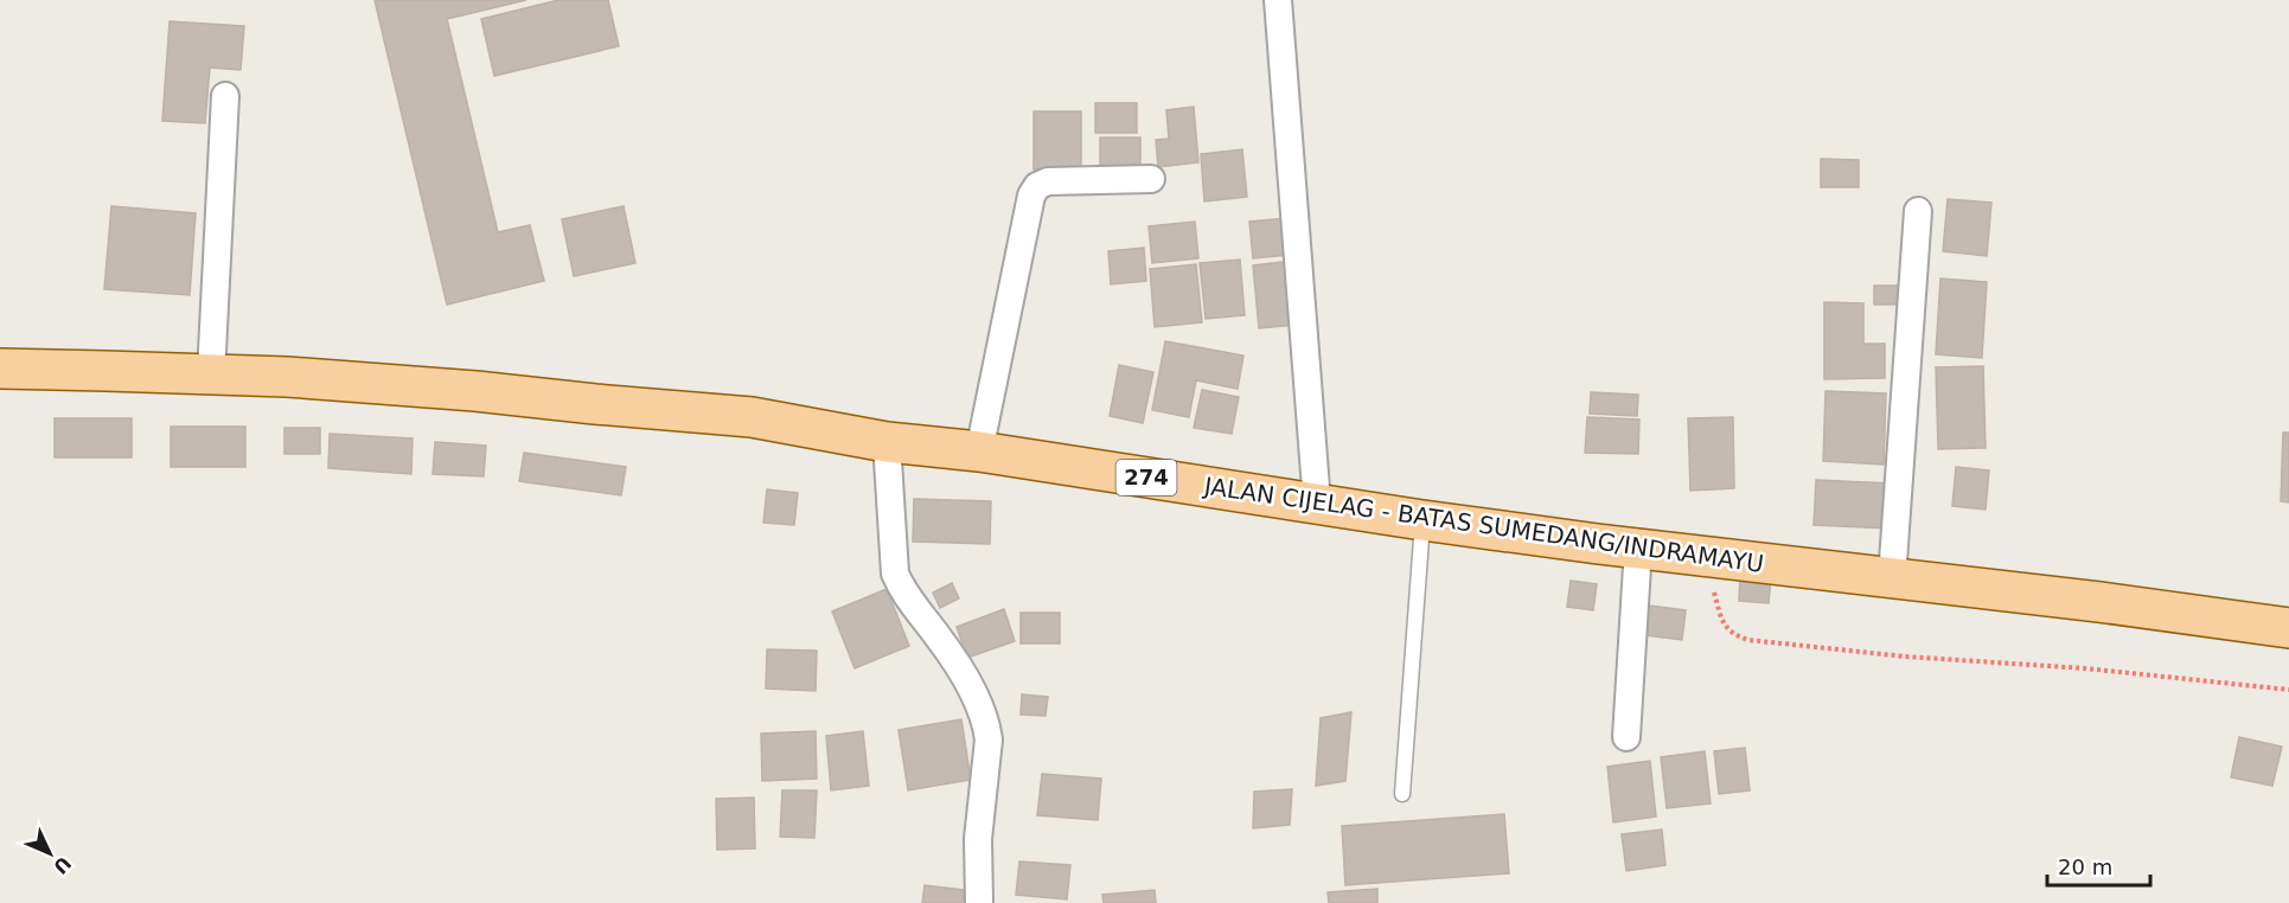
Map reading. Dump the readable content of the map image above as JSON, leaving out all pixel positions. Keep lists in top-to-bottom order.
{
  "streets": {
    "main road": ["274", "JALAN CIJELAG - BATAS SUMEDANG/INDRAMAYU"]
  },
  "scale_bar": "20 m",
  "north": "bottom right"
}
